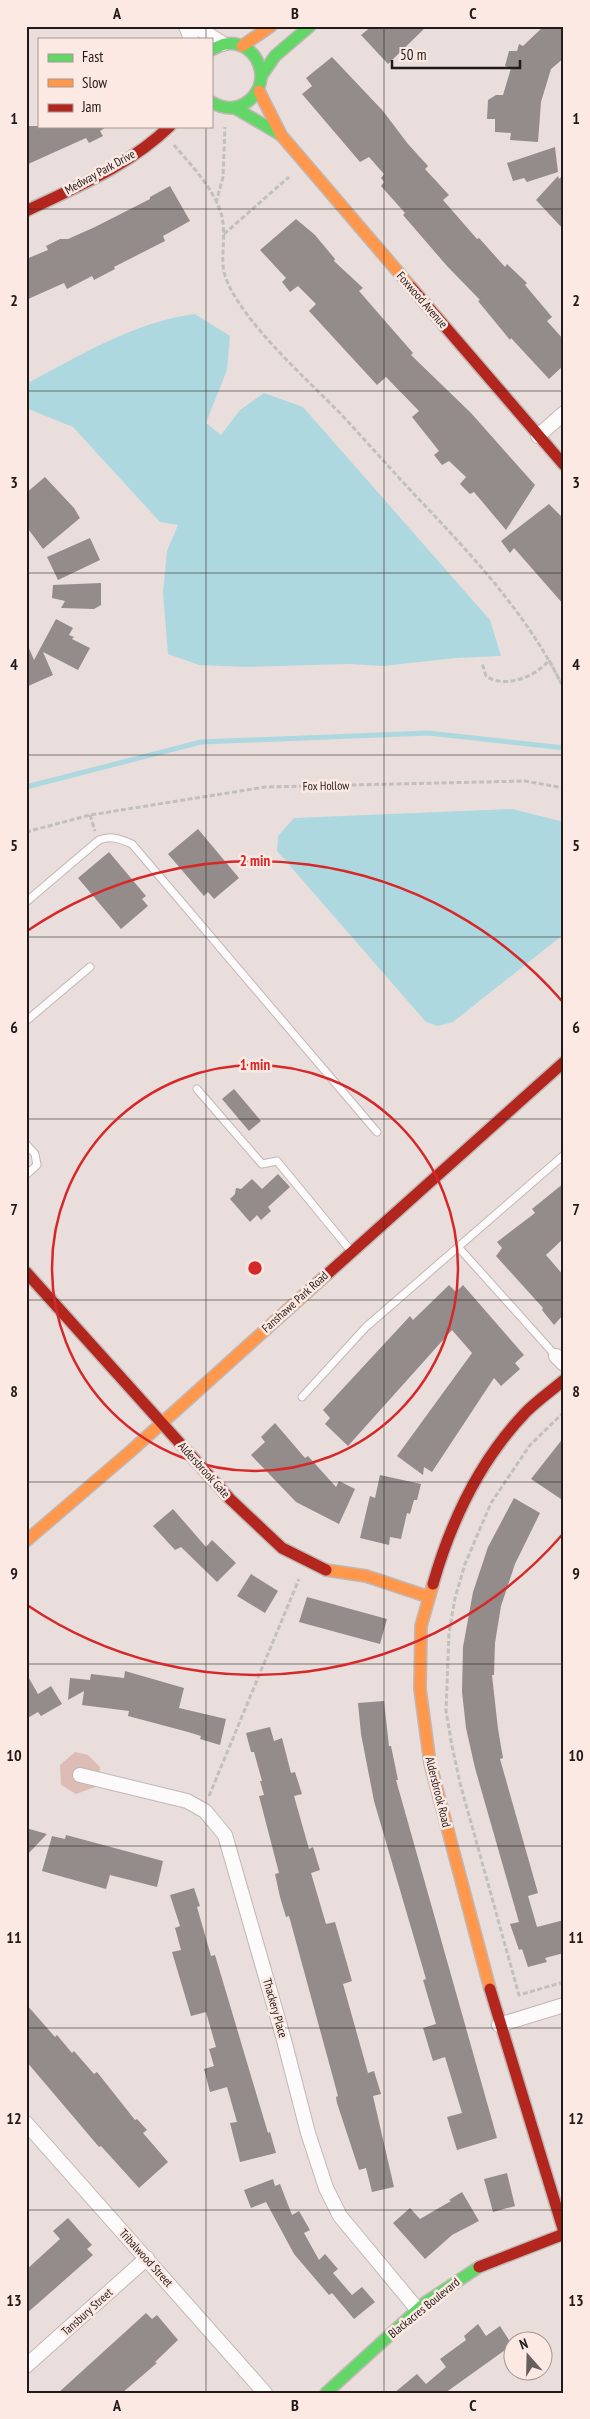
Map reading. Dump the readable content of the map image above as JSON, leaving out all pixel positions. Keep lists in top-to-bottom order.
{
  "streets": {
    "street": [
      "Medway Park Drive",
      "Foxwood Avenue",
      "Fanshawe Park Road",
      "Aldersbrook Gate",
      "Aldersbrook Road",
      "Thackery Place",
      "Tribalwood Street",
      "Blackacres Boulevard",
      "Tansbury Street"
    ],
    "path": ["Fox Hollow"]
  },
  "crossings": [
    ["Fanshawe Park Road", "Aldersbrook Gate"],
    ["Aldersbrook Gate", "Aldersbrook Road"],
    ["Aldersbrook Road", "Blackacres Boulevard"],
    ["Thackery Place", "Blackacres Boulevard"],
    ["Tribalwood Street", "Tansbury Street"]
  ],
  "legend": ["Fast", "Slow", "Jam"],
  "scale_bar": "50 m",
  "north": "top",
  "grid": {
    "columns": ["A", "B", "C"],
    "rows": [
      "1",
      "2",
      "3",
      "4",
      "5",
      "6",
      "7",
      "8",
      "9",
      "10",
      "11",
      "12",
      "13"
    ]
  },
  "rings": ["2 min", "1 min"]
}
